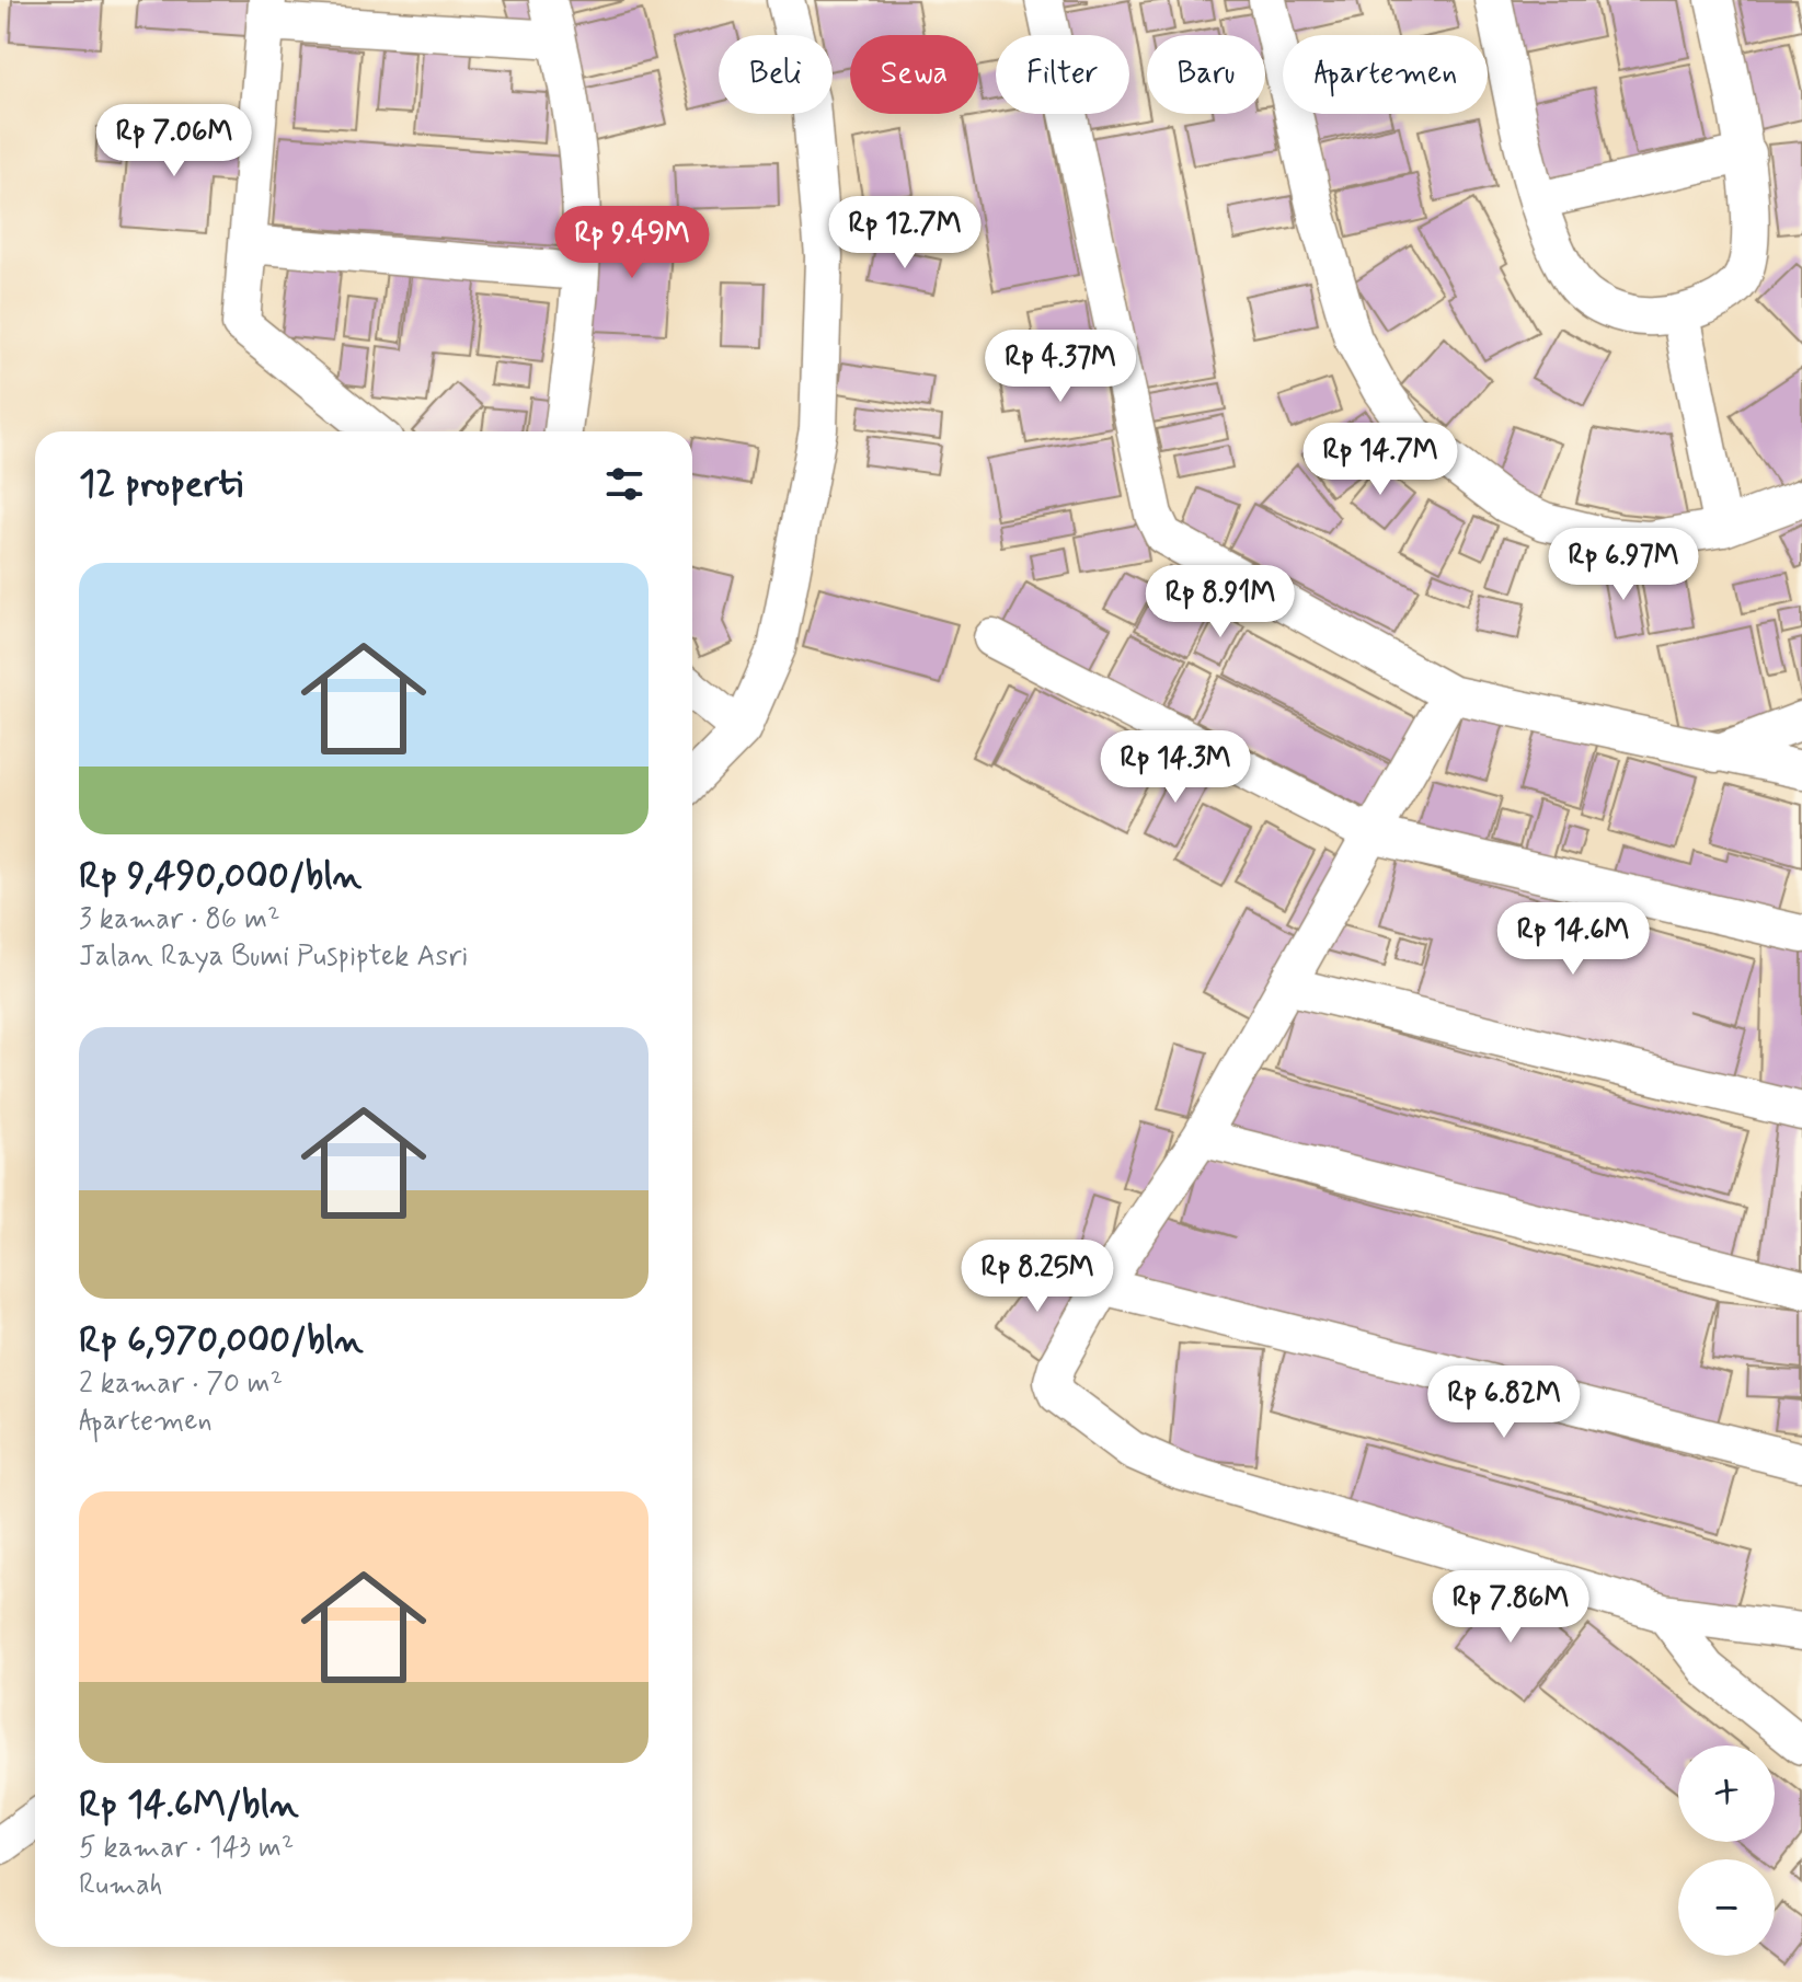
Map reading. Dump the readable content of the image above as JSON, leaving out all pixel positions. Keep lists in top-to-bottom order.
{
  "page": {
    "chip": [
      "Beli",
      "Sewa",
      "Filter",
      "Baru",
      "Apartemen"
    ],
    "price": [
      "Rp 7.06M",
      "Rp 12.7M",
      "Rp 9.49M",
      "Rp 4.37M",
      "Rp 14.7M",
      "Rp 6.97M",
      "Rp 8.91M",
      "Rp 14.3M",
      "Rp 14.6M",
      "Rp 8.25M",
      "Rp 6.82M",
      "Rp 7.86M"
    ],
    "heading": "12 properti",
    "list": [
      {
        "name": "Rp 9,490,000/bln",
        "note": "3 kamar · 86 m² · Jalan Raya Bumi Puspiptek Asri"
      },
      {
        "name": "Rp 6,970,000/bln",
        "note": "2 kamar · 70 m² · Apartemen"
      },
      {
        "name": "Rp 14.6M/bln",
        "note": "5 kamar · 143 m² · Rumah"
      }
    ],
    "map_buttons": ["+", "−"]
  }
}
